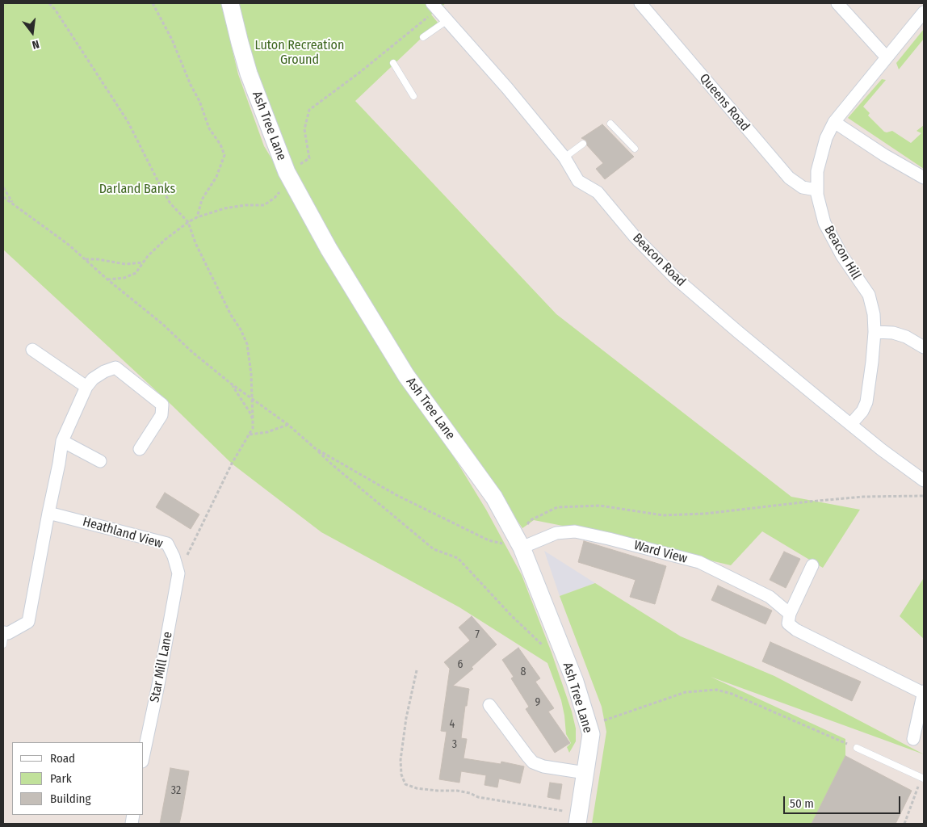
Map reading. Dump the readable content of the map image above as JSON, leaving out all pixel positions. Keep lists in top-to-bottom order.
{
  "streets": {
    "street": [
      "Queens Road",
      "Ash Tree Lane",
      "Beacon Hill",
      "Beacon Road",
      "Heathland View",
      "Ward View",
      "Star Mill Lane"
    ]
  },
  "crossings": [
    ["Queens Road", "Beacon Hill"],
    ["Ash Tree Lane", "Ward View"],
    ["Beacon Hill", "Beacon Road"],
    ["Heathland View", "Star Mill Lane"]
  ],
  "parks": ["Luton Recreation Ground", "Darland Banks"],
  "house_numbers": [
    "7",
    "6",
    "8",
    "9",
    "4",
    "3",
    "32"
  ],
  "legend": ["Road", "Park", "Building"],
  "scale_bar": "50 m",
  "north": "bottom"
}
